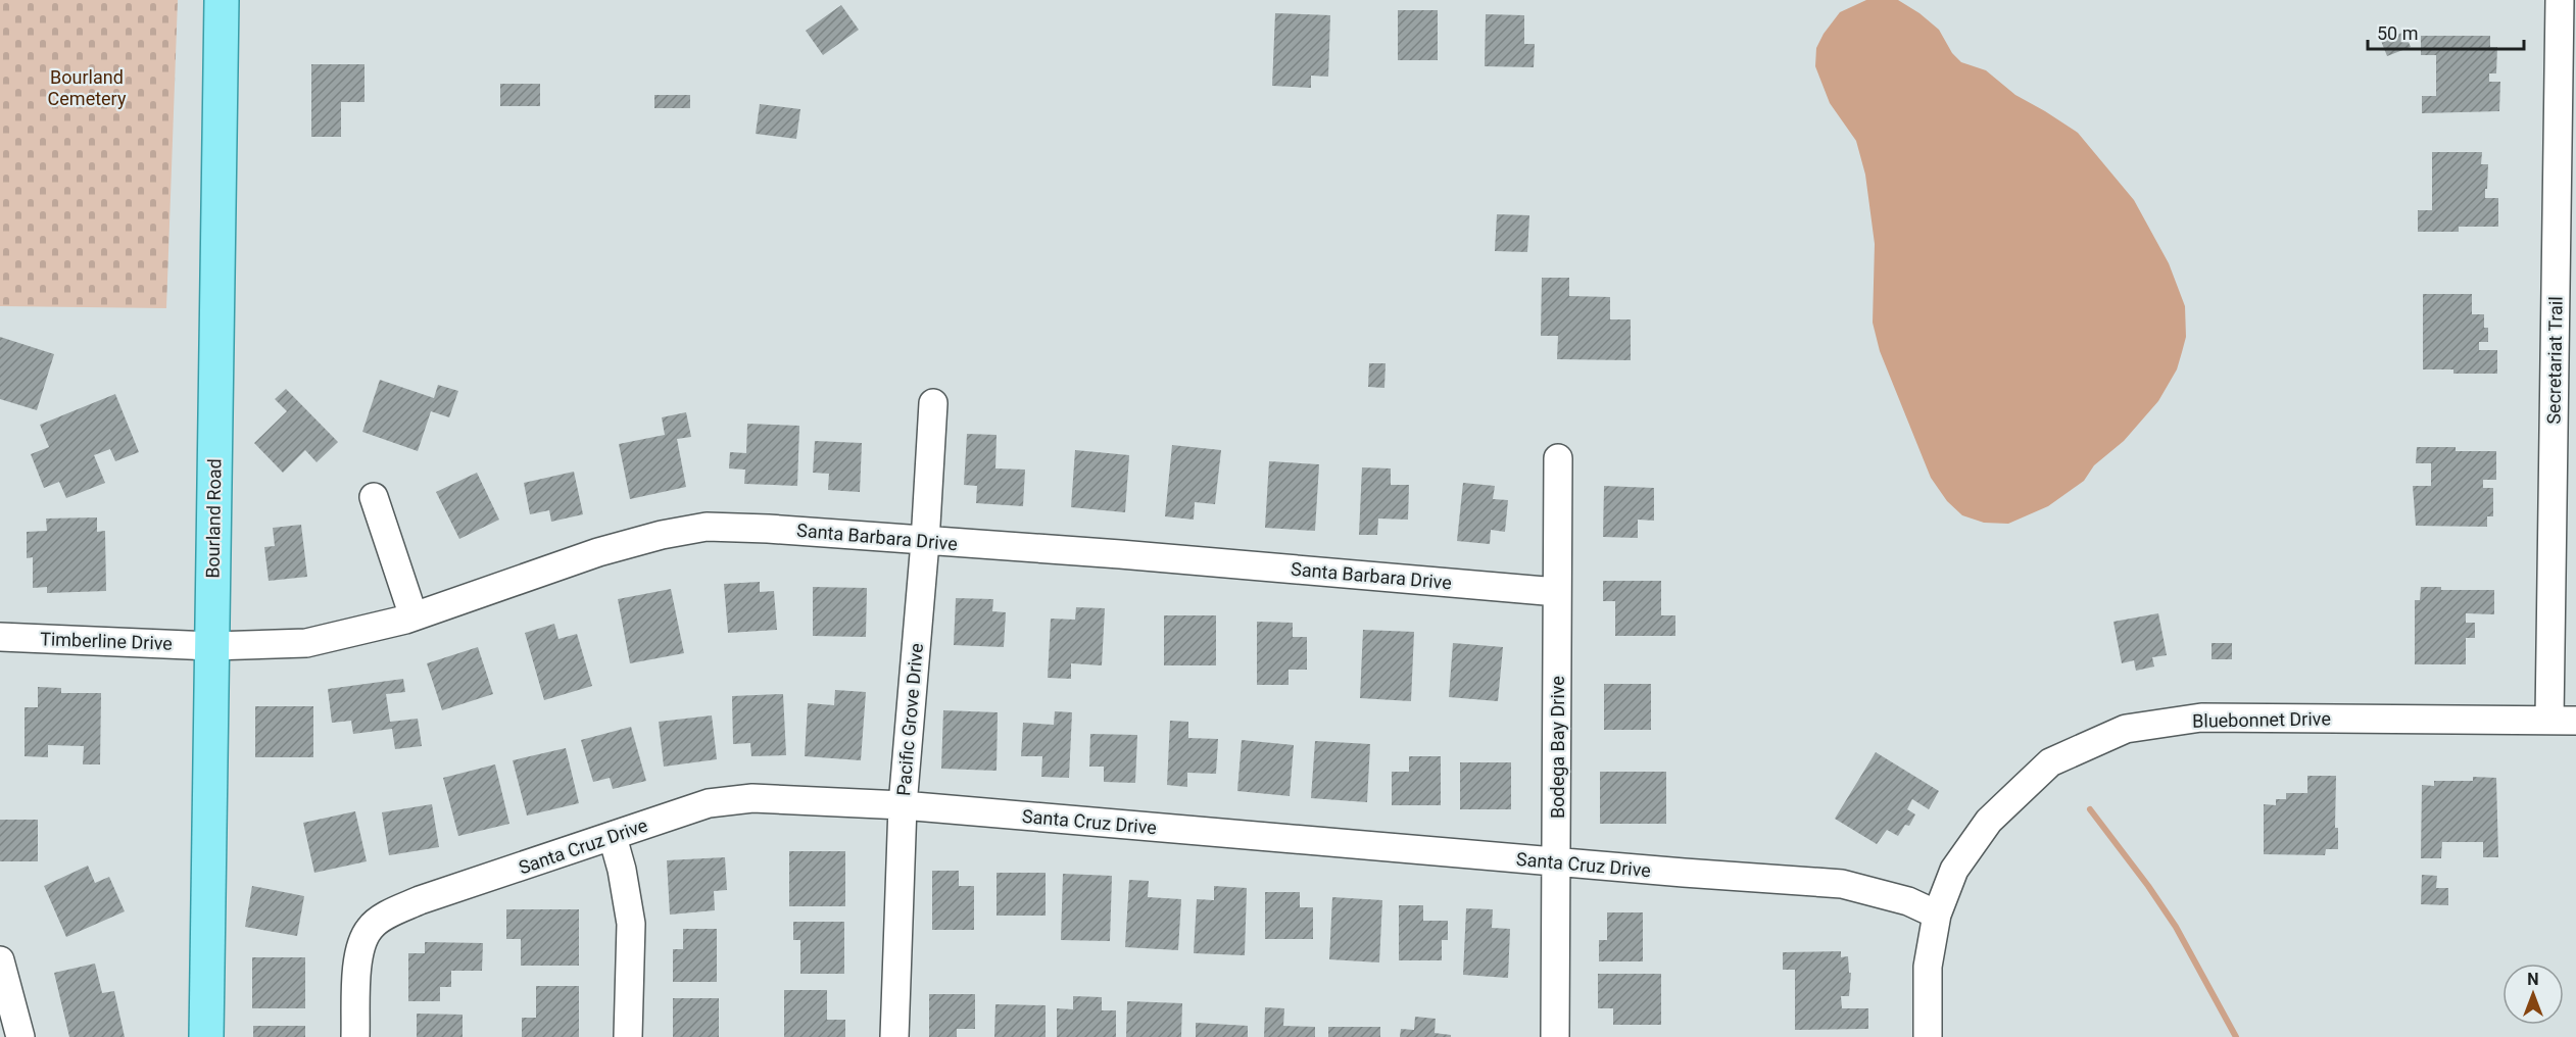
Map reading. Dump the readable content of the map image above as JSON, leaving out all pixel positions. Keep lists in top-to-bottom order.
{
  "streets": {
    "main road": ["Bourland Road"],
    "street": [
      "Secretariat Trail",
      "Santa Barbara Drive",
      "Timberline Drive",
      "Pacific Grove Drive",
      "Bluebonnet Drive",
      "Bodega Bay Drive",
      "Santa Cruz Drive"
    ]
  },
  "crossings": [
    ["Secretariat Trail", "Bluebonnet Drive"],
    ["Bourland Road", "Santa Barbara Drive"],
    ["Bourland Road", "Timberline Drive"],
    ["Santa Barbara Drive", "Timberline Drive"],
    ["Santa Barbara Drive", "Pacific Grove Drive"],
    ["Santa Barbara Drive", "Bodega Bay Drive"],
    ["Pacific Grove Drive", "Santa Cruz Drive"],
    ["Bluebonnet Drive", "Santa Cruz Drive"],
    ["Bodega Bay Drive", "Santa Cruz Drive"]
  ],
  "parks": ["Bourland Cemetery"],
  "scale_bar": "50 m",
  "north": "top"
}
